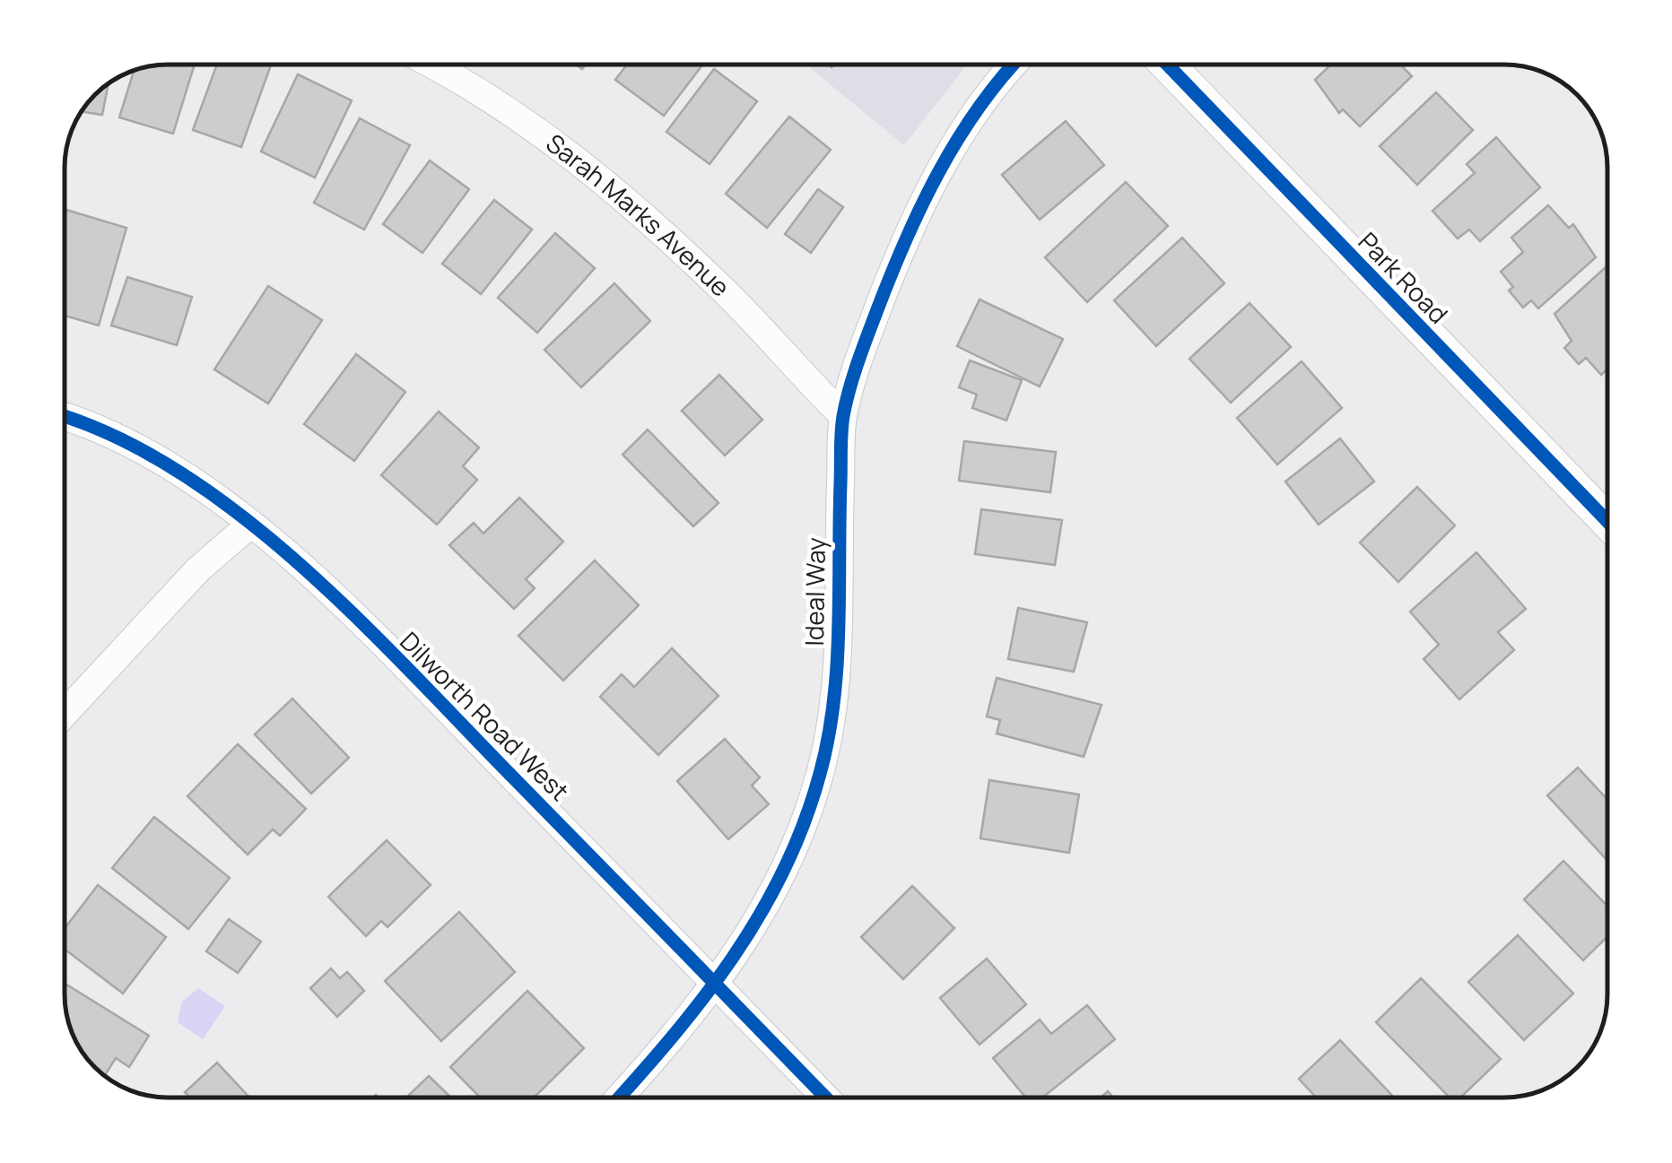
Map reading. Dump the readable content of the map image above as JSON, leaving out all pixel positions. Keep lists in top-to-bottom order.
{
  "streets": {
    "street": [
      "Sarah Marks Avenue",
      "Park Road",
      "Ideal Way",
      "Dilworth Road West"
    ]
  },
  "crossings": [
    ["Sarah Marks Avenue", "Ideal Way"],
    ["Ideal Way", "Dilworth Road West"]
  ]
}
